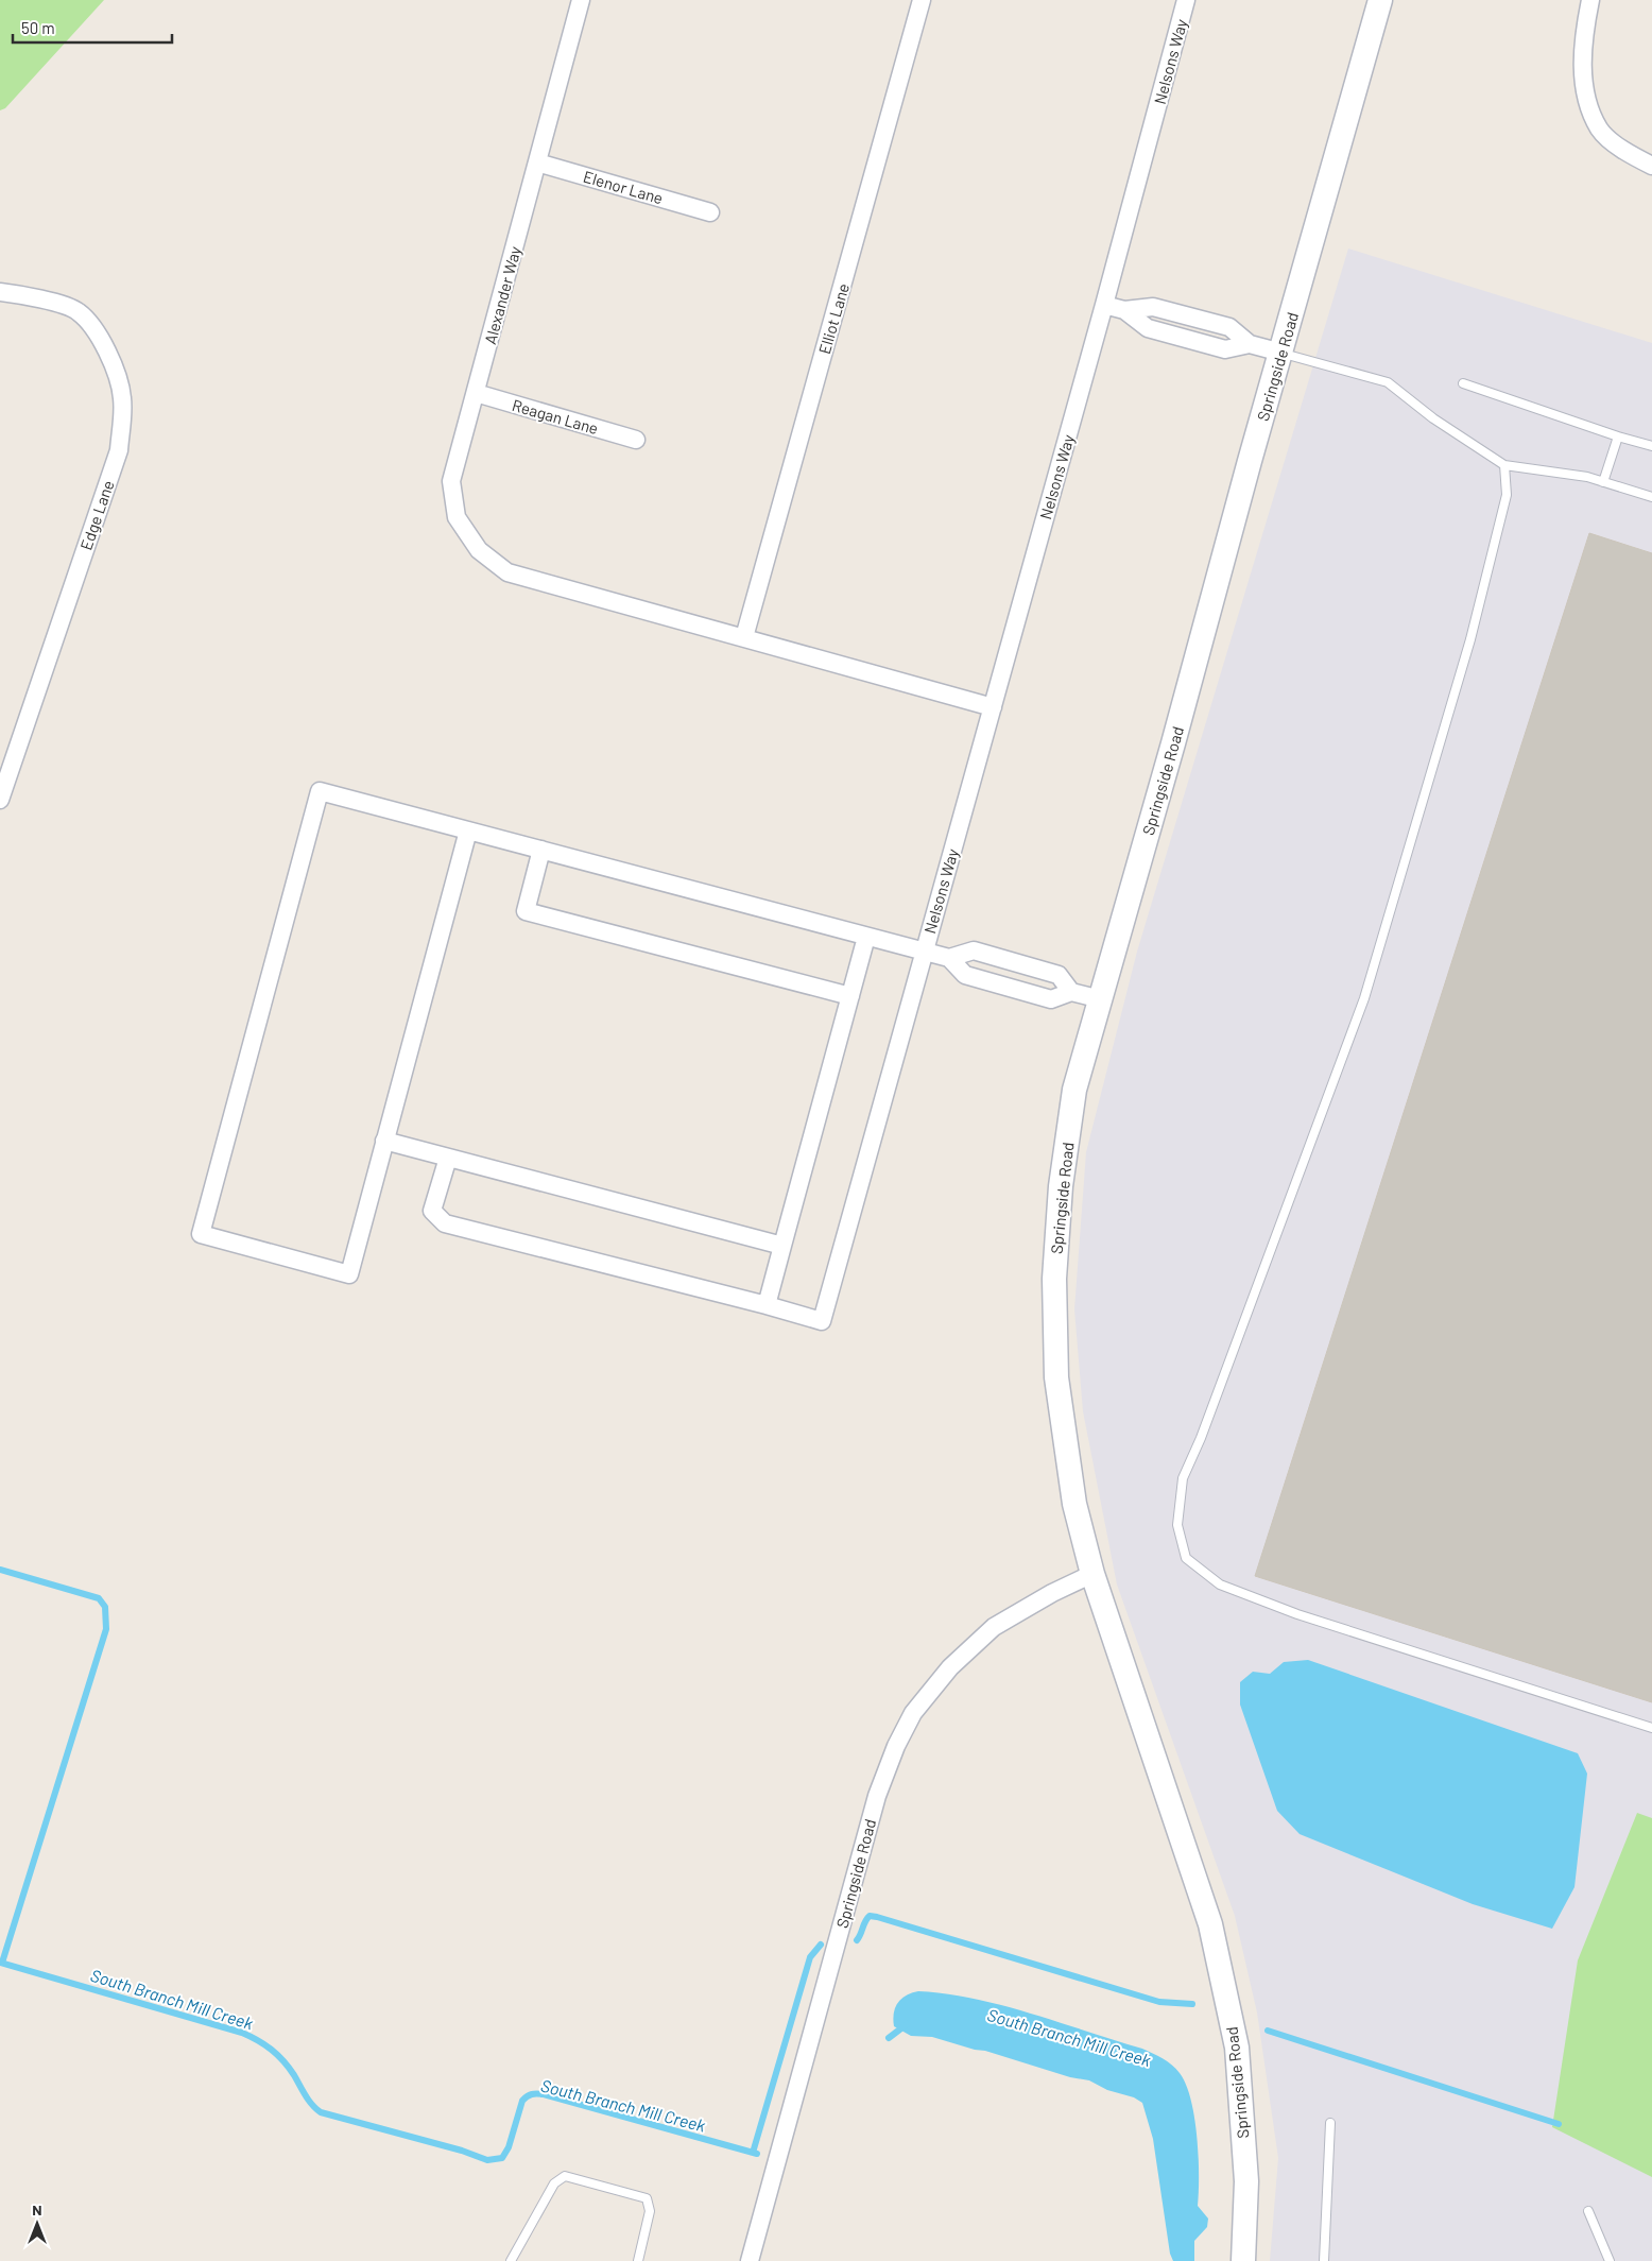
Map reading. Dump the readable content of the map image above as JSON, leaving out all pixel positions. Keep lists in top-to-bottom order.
{
  "streets": {
    "main road": ["Springside Road"],
    "street": [
      "Nelsons Way",
      "Elenor Lane",
      "Alexander Way",
      "Elliot Lane",
      "Reagan Lane",
      "Edge Lane"
    ]
  },
  "crossings": [
    ["Elenor Lane", "Alexander Way"],
    ["Alexander Way", "Elliot Lane"],
    ["Alexander Way", "Reagan Lane"]
  ],
  "water": ["South Branch Mill Creek"],
  "scale_bar": "50 m",
  "north": "top"
}
